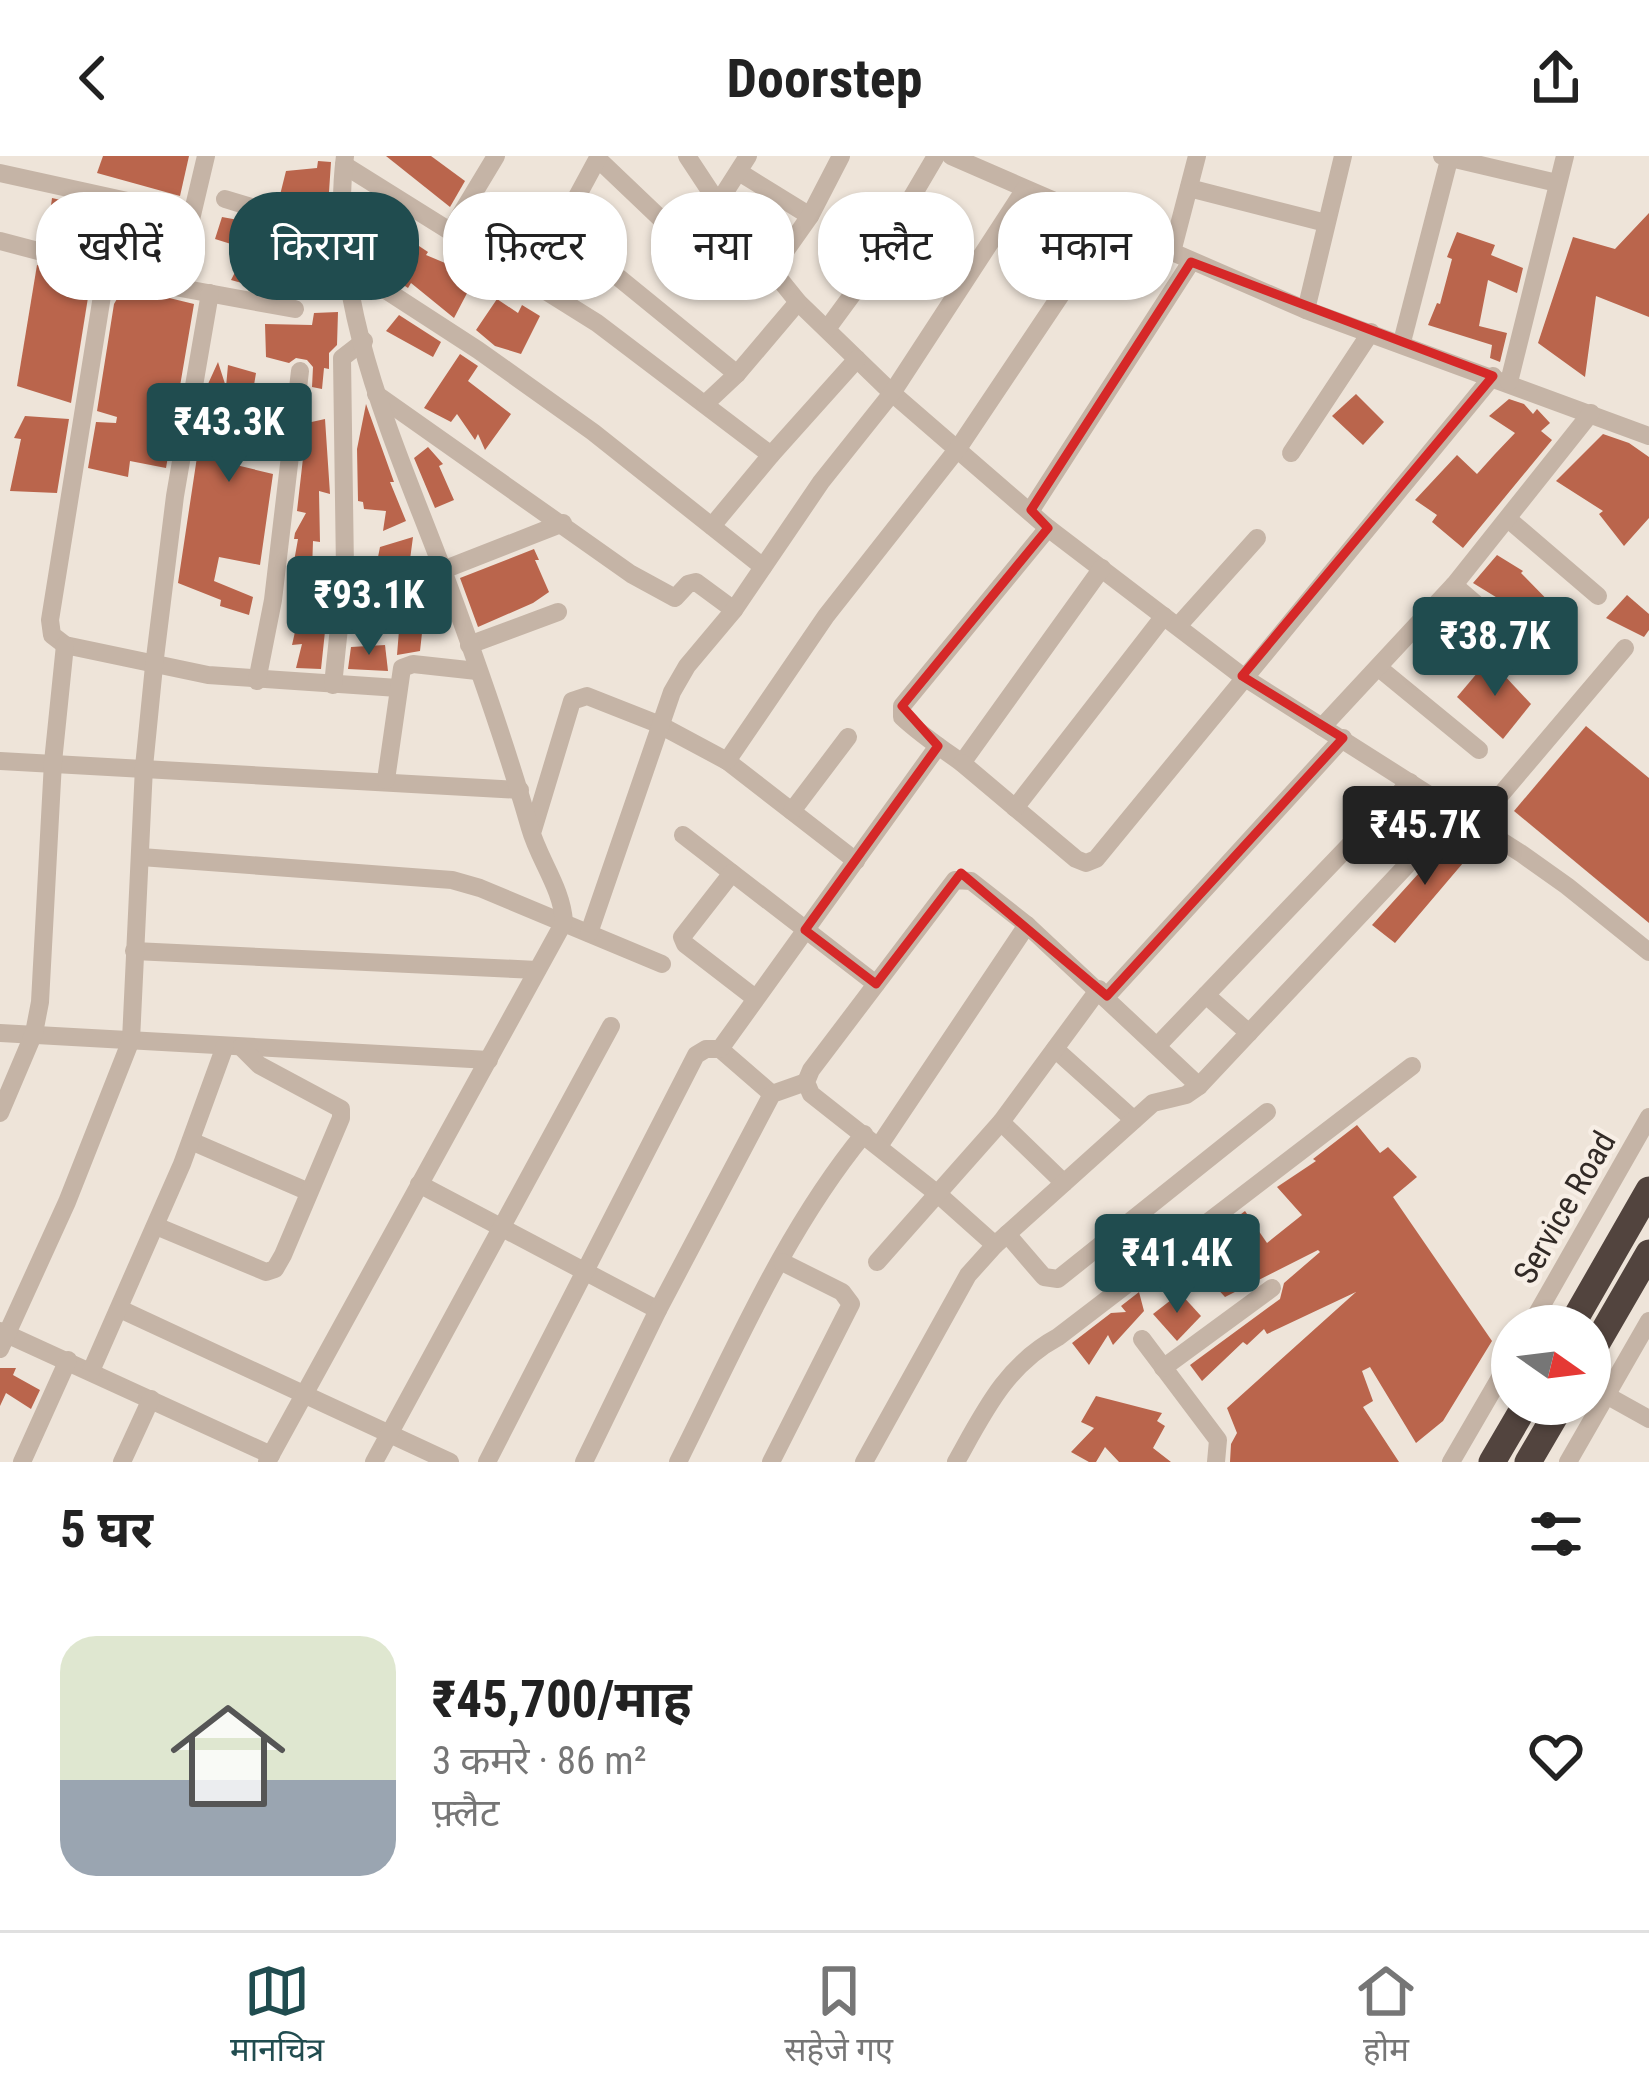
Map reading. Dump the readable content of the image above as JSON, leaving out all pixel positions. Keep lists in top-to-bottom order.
{
  "streets": {
    "street": ["Service Road"]
  },
  "north": "right",
  "page": {
    "header": "Doorstep",
    "chip": [
      "खरीदें",
      "किराया",
      "फ़िल्टर",
      "नया",
      "फ़्लैट",
      "मकान"
    ],
    "price": [
      "₹43.3K",
      "₹93.1K",
      "₹38.7K",
      "₹45.7K",
      "₹41.4K"
    ],
    "heading": "5 घर",
    "list": [
      {
        "name": "₹45,700/माह",
        "note": "3 कमरे · 86 m² · फ़्लैट"
      }
    ],
    "tabs": ["मानचित्र", "सहेजे गए", "होम"]
  }
}
